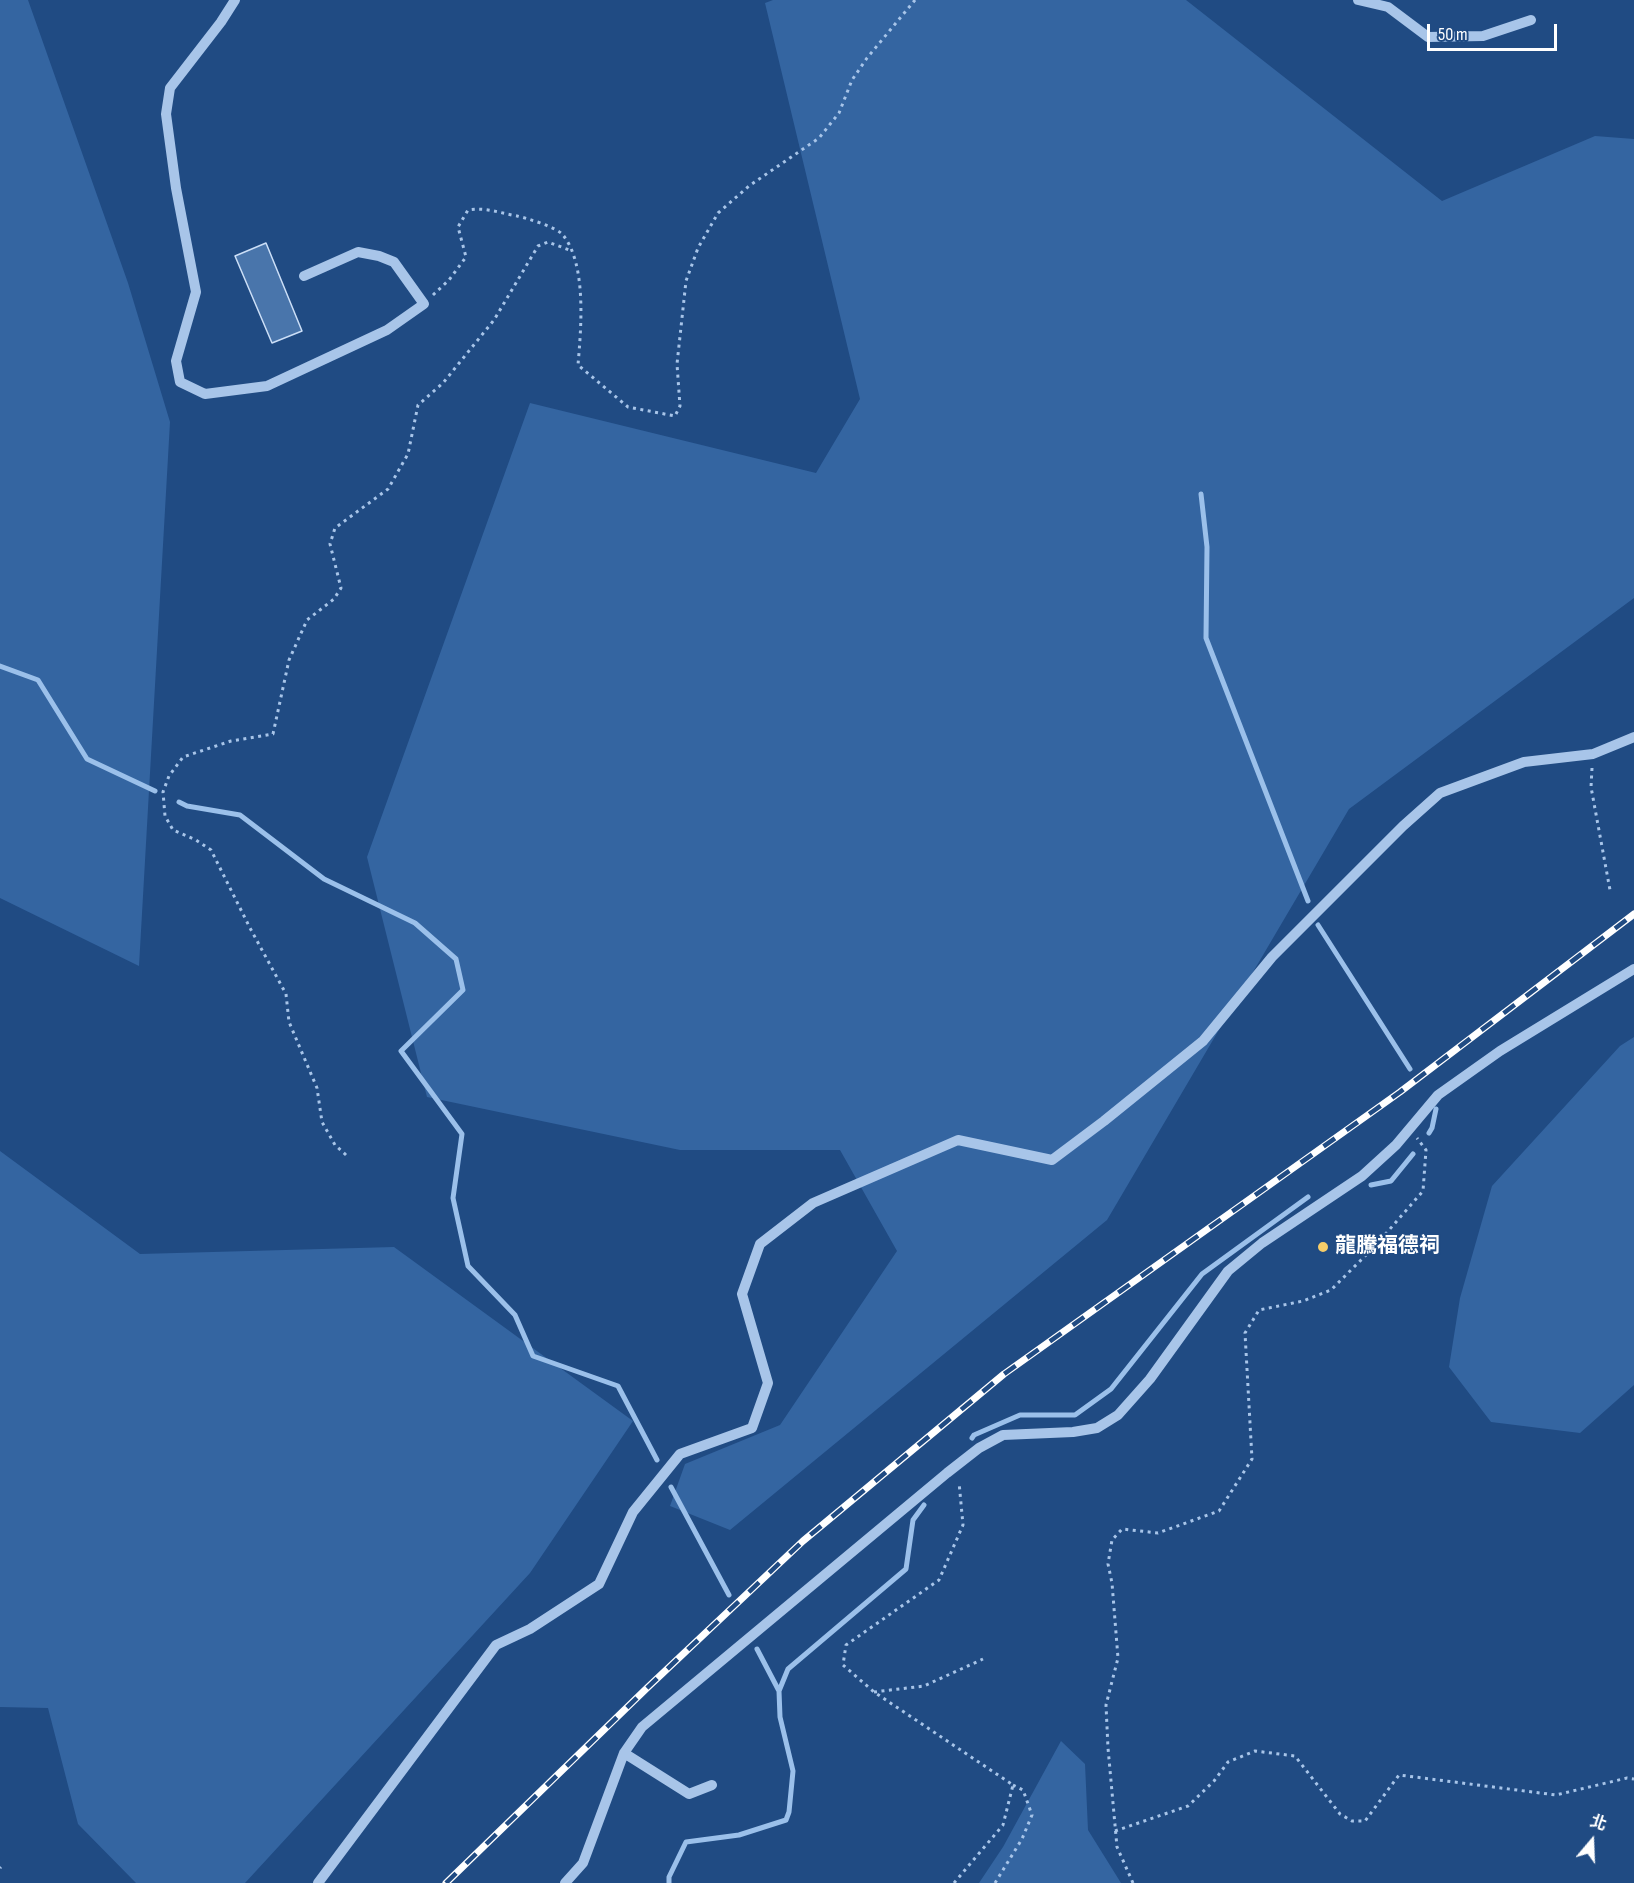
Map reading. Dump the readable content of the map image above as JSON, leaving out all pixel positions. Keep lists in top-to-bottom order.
{
  "places": ["龍騰福德祠"],
  "scale_bar": "50 m",
  "north": "top"
}
